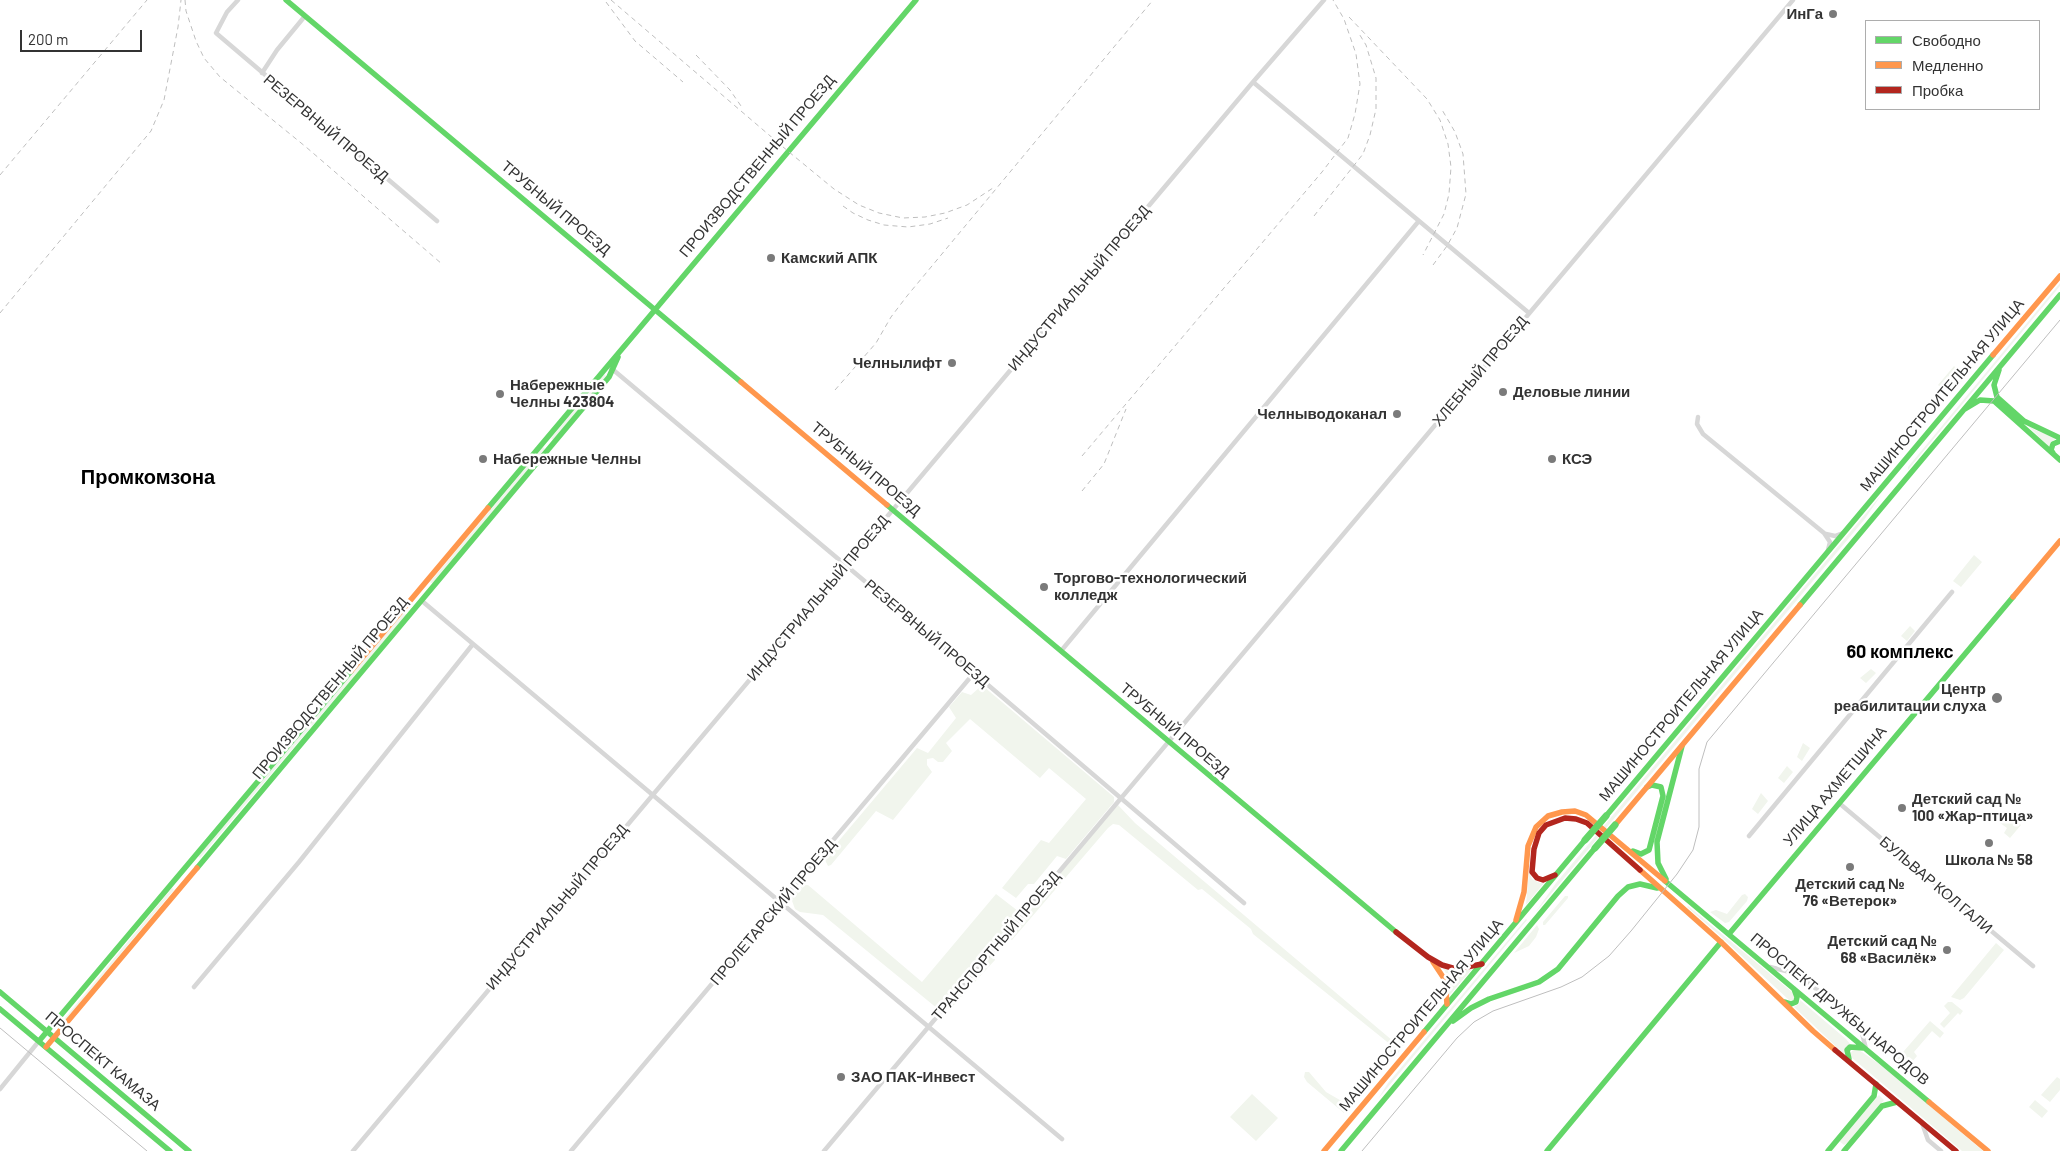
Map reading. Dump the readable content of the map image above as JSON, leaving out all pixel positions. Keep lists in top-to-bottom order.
{
  "streets": {
    "street": [
      "РЕЗЕРВНЫЙ ПРОЕЗД",
      "ПРОИЗВОДСТВЕННЫЙ ПРОЕЗД",
      "ТРУБНЫЙ ПРОЕЗД",
      "ИНДУСТРИАЛЬНЫЙ ПРОЕЗД",
      "ХЛЕБНЫЙ ПРОЕЗД",
      "МАШИНОСТРОИТЕЛЬНАЯ УЛИЦА",
      "УЛИЦА АХМЕТШИНА",
      "БУЛЬВАР КОЛ ГАЛИ",
      "ПРОЛЕТАРСКИЙ ПРОЕЗД",
      "ТРАНСПОРТНЫЙ ПРОЕЗД",
      "ПРОСПЕКТ ДРУЖБЫ НАРОДОВ",
      "ПРОСПЕКТ КАМАЗА"
    ]
  },
  "crossings": [
    ["РЕЗЕРВНЫЙ ПРОЕЗД", "ПРОИЗВОДСТВЕННЫЙ ПРОЕЗД"],
    ["РЕЗЕРВНЫЙ ПРОЕЗД", "ИНДУСТРИАЛЬНЫЙ ПРОЕЗД"],
    ["РЕЗЕРВНЫЙ ПРОЕЗД", "ПРОЛЕТАРСКИЙ ПРОЕЗД"],
    ["РЕЗЕРВНЫЙ ПРОЕЗД", "ТРАНСПОРТНЫЙ ПРОЕЗД"],
    ["ПРОИЗВОДСТВЕННЫЙ ПРОЕЗД", "ТРУБНЫЙ ПРОЕЗД"],
    ["ПРОИЗВОДСТВЕННЫЙ ПРОЕЗД", "ПРОСПЕКТ КАМАЗА"],
    ["ТРУБНЫЙ ПРОЕЗД", "ИНДУСТРИАЛЬНЫЙ ПРОЕЗД"],
    ["ТРУБНЫЙ ПРОЕЗД", "ХЛЕБНЫЙ ПРОЕЗД"],
    ["ТРУБНЫЙ ПРОЕЗД", "ТРАНСПОРТНЫЙ ПРОЕЗД"],
    ["ХЛЕБНЫЙ ПРОЕЗД", "ТРАНСПОРТНЫЙ ПРОЕЗД"],
    ["МАШИНОСТРОИТЕЛЬНАЯ УЛИЦА", "ПРОСПЕКТ ДРУЖБЫ НАРОДОВ"],
    ["УЛИЦА АХМЕТШИНА", "БУЛЬВАР КОЛ ГАЛИ"],
    ["УЛИЦА АХМЕТШИНА", "ПРОСПЕКТ ДРУЖБЫ НАРОДОВ"]
  ],
  "districts": ["Промкомзона", "60 комплекс"],
  "places": [
    "ИнГа",
    "Камский АПК",
    "Челнылифт",
    "Деловые линии",
    "Набережные Челны 423804",
    "Челныводоканал",
    "Набережные Челны",
    "КСЭ",
    "Торгово-технологический колледж",
    "Центр реабилитации слуха",
    "Детский сад № 100 «Жар-птица»",
    "Школа № 58",
    "Детский сад № 76 «Ветерок»",
    "Детский сад № 68 «Василёк»",
    "ЗАО ПАК-Инвест"
  ],
  "legend": ["Свободно", "Медленно", "Пробка"],
  "scale_bar": "200 m"
}
